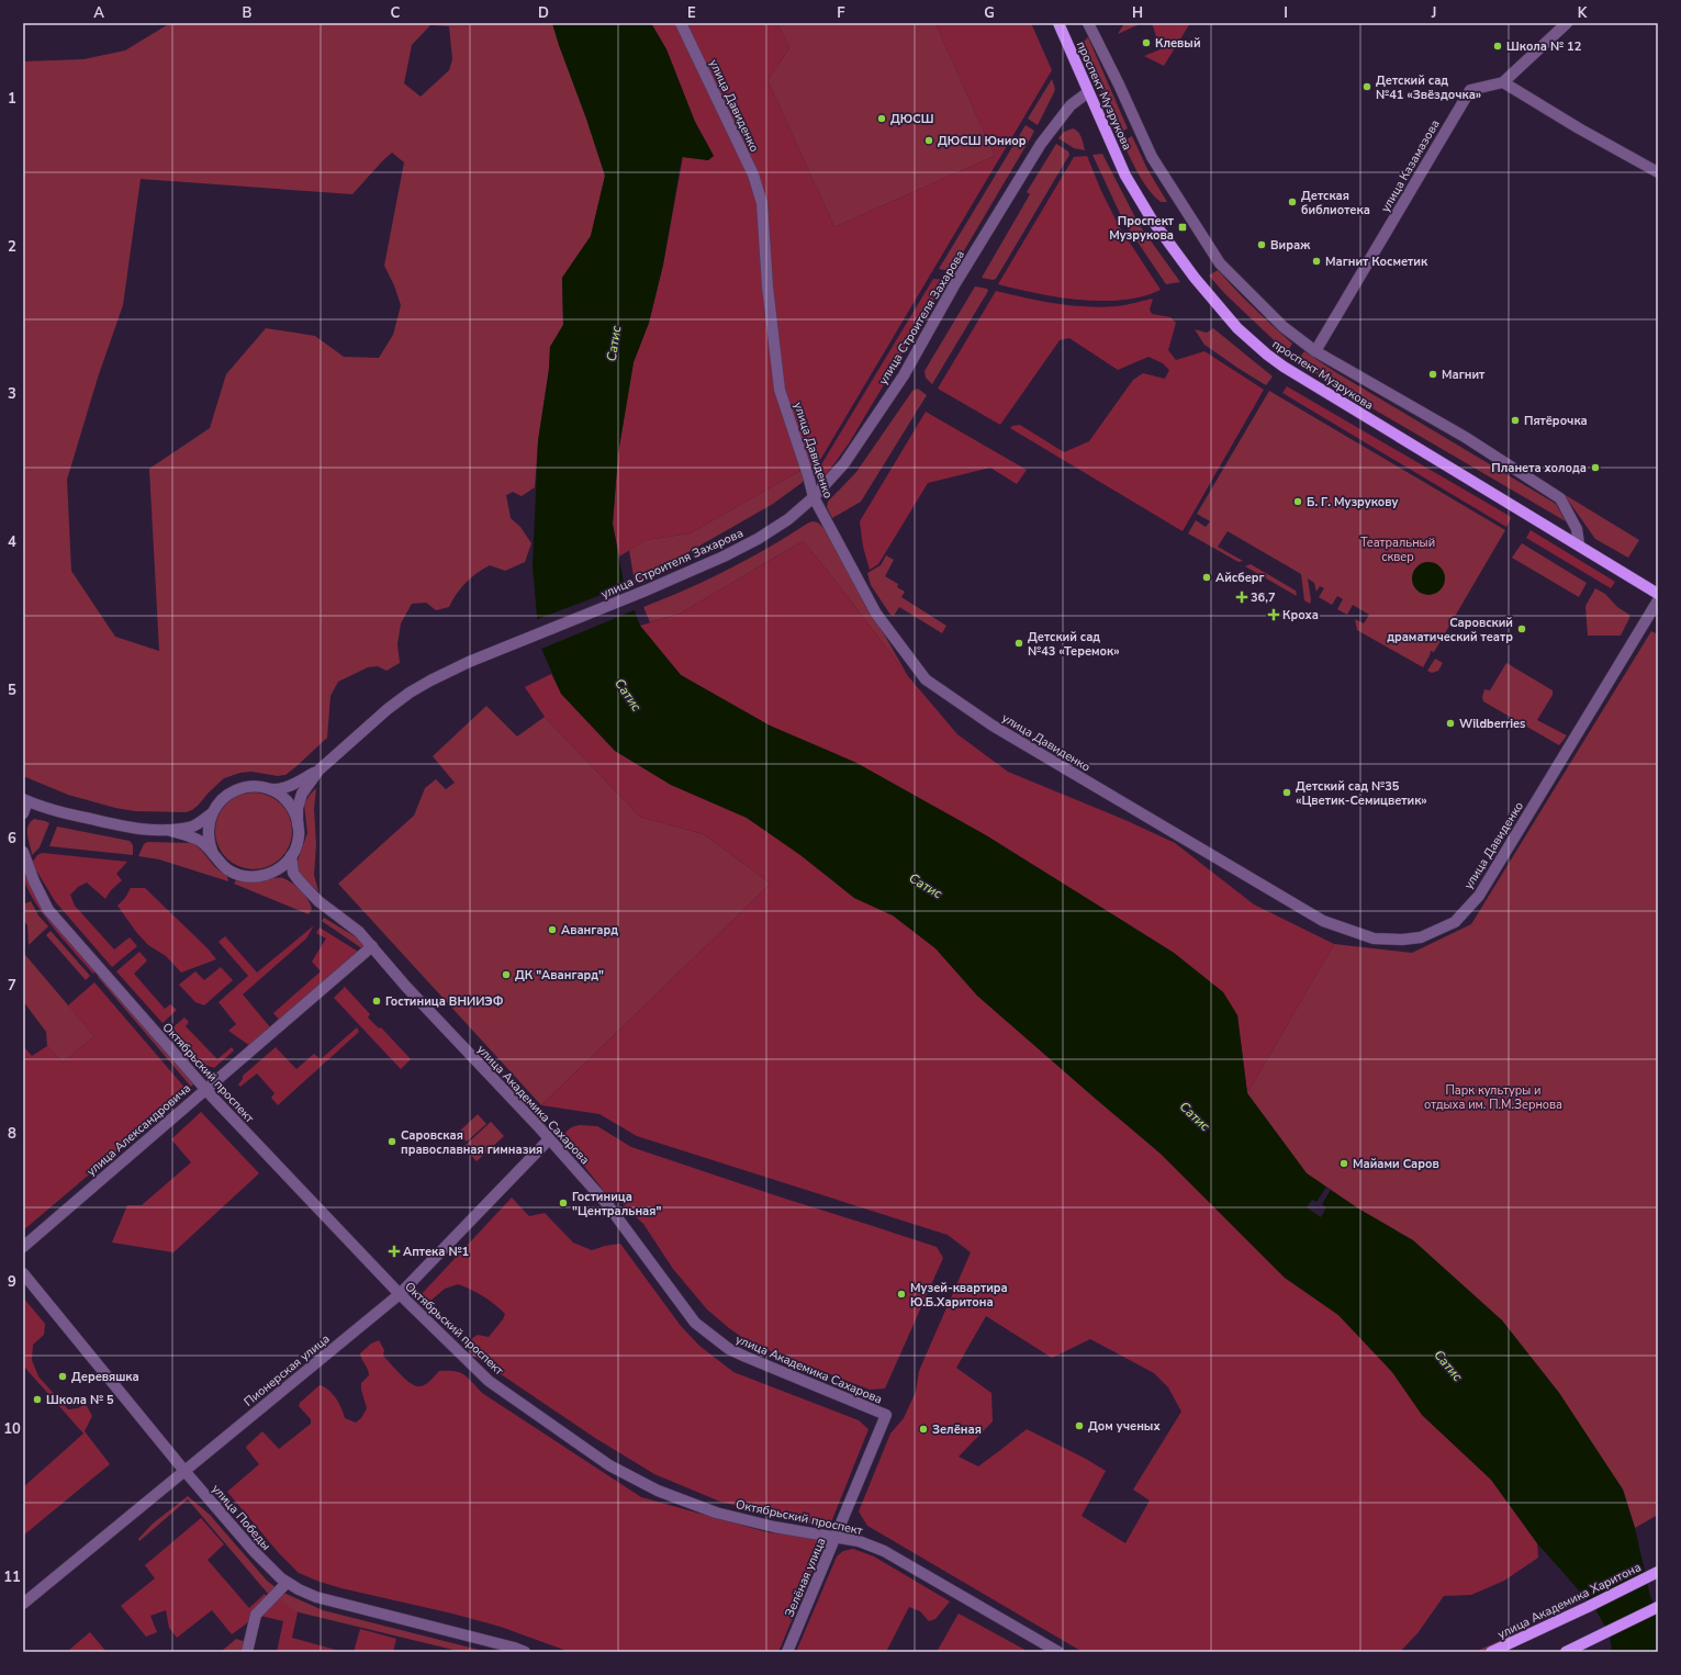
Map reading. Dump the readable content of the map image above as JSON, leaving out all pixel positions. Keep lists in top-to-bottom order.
{
  "streets": {
    "main road": ["проспект Музрукова", "улица Академика Харитона"],
    "street": [
      "улица Давиденко",
      "улица Казамазова",
      "улица Строителя Захарова",
      "Октябрьский проспект",
      "улица Академика Сахарова",
      "улица Александровича",
      "Пионерская улица",
      "улица Победы",
      "Зелёная улица"
    ]
  },
  "crossings": [
    ["проспект Музрукова", "улица Строителя Захарова"],
    ["улица Давиденко", "улица Строителя Захарова"],
    ["улица Строителя Захарова", "улица Академика Сахарова"],
    ["Октябрьский проспект", "улица Александровича"],
    ["Октябрьский проспект", "Пионерская улица"],
    ["Октябрьский проспект", "Зелёная улица"],
    ["улица Академика Сахарова", "улица Александровича"],
    ["улица Академика Сахарова", "Пионерская улица"],
    ["улица Академика Сахарова", "Зелёная улица"],
    ["Пионерская улица", "улица Победы"]
  ],
  "water": ["Сатис"],
  "parks": ["Театральный сквер", "Парк культуры и отдыха им. П.М.Зернова"],
  "places": {
    "other": [
      "Клевый",
      "Школа № 12",
      "Детский сад №41 «Звёздочка»",
      "ДЮСШ",
      "ДЮСШ Юниор",
      "Детская библиотека",
      "Вираж",
      "Магнит Косметик",
      "Магнит",
      "Пятёрочка",
      "Планета холода",
      "Б. Г. Музрукову",
      "Айсберг",
      "Саровский драматический театр",
      "Детский сад №43 «Теремок»",
      "Wildberries",
      "Детский сад №35 «Цветик-Семицветик»",
      "Авангард",
      "ДК \"Авангард\"",
      "Гостиница ВНИИЭФ",
      "Саровская православная гимназия",
      "Майами Саров",
      "Гостиница \"Центральная\"",
      "Музей-квартира Ю.Б.Харитона",
      "Деревяшка",
      "Школа № 5",
      "Дом ученых",
      "Зелёная"
    ],
    "transit": ["Проспект Музрукова"],
    "health": ["36,7", "Кроха", "Аптека №1"]
  },
  "grid": {
    "columns": [
      "A",
      "B",
      "C",
      "D",
      "E",
      "F",
      "G",
      "H",
      "I",
      "J",
      "K"
    ],
    "rows": [
      "1",
      "2",
      "3",
      "4",
      "5",
      "6",
      "7",
      "8",
      "9",
      "10",
      "11"
    ]
  }
}
